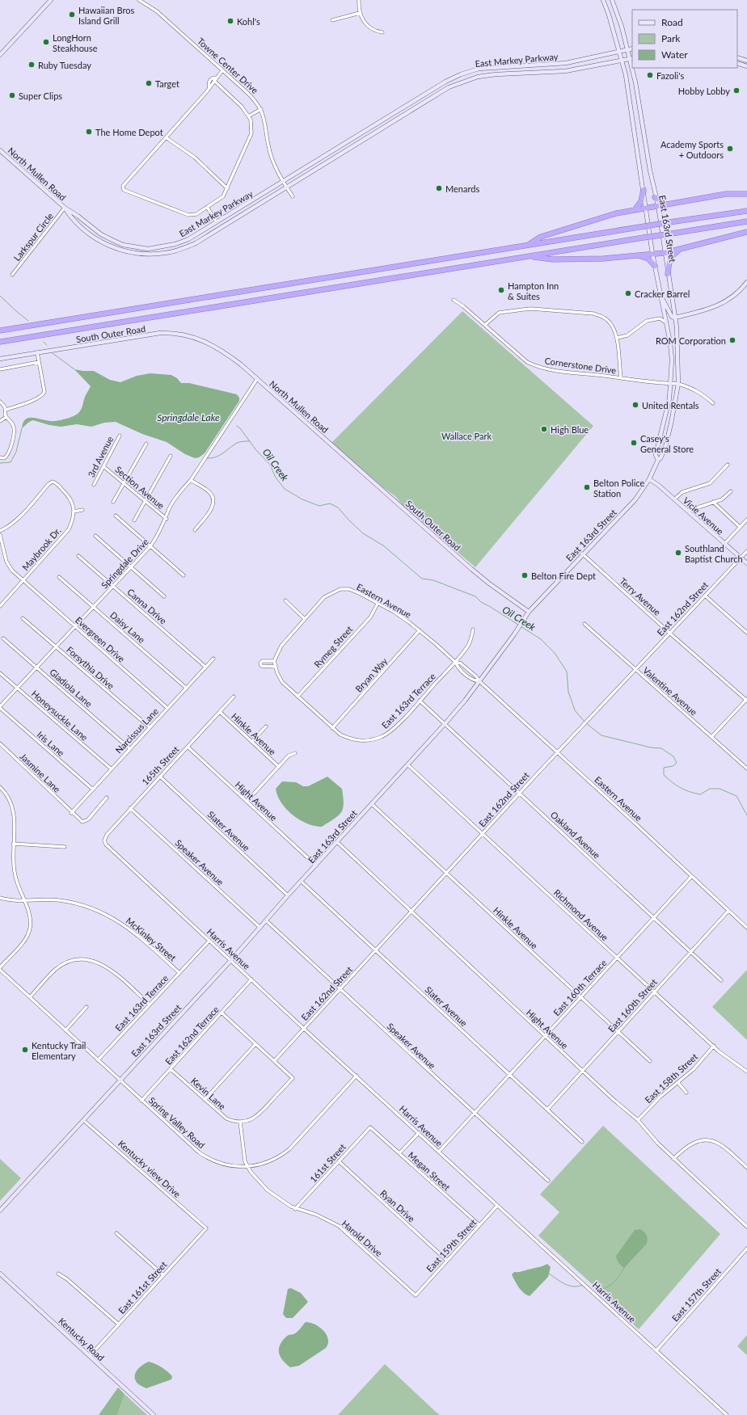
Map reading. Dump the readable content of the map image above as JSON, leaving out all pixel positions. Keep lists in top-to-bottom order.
{
  "streets": {
    "street": [
      "East Markey Parkway",
      "Towne Center Drive",
      "North Mullen Road",
      "East 163rd Street",
      "Larkspur Circle",
      "South Outer Road",
      "Cornerstone Drive",
      "3rd Avenue",
      "Section Avenue",
      "Vicie Avenue",
      "Maybrook Dr.",
      "Springdale Drive",
      "Terry Avenue",
      "Eastern Avenue",
      "Canna Drive",
      "East 162nd Street",
      "Daisy Lane",
      "Evergreen Drive",
      "Rymeg Street",
      "Forsythia Drive",
      "Bryan Way",
      "Gladiola Lane",
      "Valentine Avenue",
      "East 163rd Terrace",
      "Honeysuckle Lane",
      "Narcissus Lane",
      "Hinkle Avenue",
      "Iris Lane",
      "165th Street",
      "Jasmine Lane",
      "Hight Avenue",
      "Slater Avenue",
      "Oakland Avenue",
      "Speaker Avenue",
      "Richmond Avenue",
      "McKinley Street",
      "Harris Avenue",
      "East 160th Terrace",
      "East 160th Street",
      "East 162nd Terrace",
      "East 158th Street",
      "Kevin Lane",
      "Spring Valley Road",
      "161st Street",
      "Kentucky view Drive",
      "Megan Street",
      "Ryan Drive",
      "Harold Drive",
      "East 159th Street",
      "East 161st Street",
      "East 157th Street",
      "Kentucky Road"
    ]
  },
  "crossings": [
    ["East Markey Parkway", "Towne Center Drive"],
    ["East Markey Parkway", "North Mullen Road"],
    ["East Markey Parkway", "East 163rd Street"],
    ["East Markey Parkway", "Larkspur Circle"],
    ["North Mullen Road", "Larkspur Circle"],
    ["North Mullen Road", "South Outer Road"],
    ["North Mullen Road", "Springdale Drive"],
    ["East 163rd Street", "South Outer Road"],
    ["East 163rd Street", "Cornerstone Drive"],
    ["East 163rd Street", "Vicie Avenue"],
    ["East 163rd Street", "Terry Avenue"],
    ["East 163rd Street", "Eastern Avenue"],
    ["East 163rd Street", "Hinkle Avenue"],
    ["East 163rd Street", "Hight Avenue"],
    ["East 163rd Street", "Slater Avenue"],
    ["East 163rd Street", "Oakland Avenue"],
    ["East 163rd Street", "Speaker Avenue"],
    ["East 163rd Street", "Richmond Avenue"],
    ["East 163rd Street", "Harris Avenue"],
    ["East 163rd Street", "Spring Valley Road"],
    ["East 163rd Street", "Kentucky view Drive"],
    ["South Outer Road", "Springdale Drive"],
    ["3rd Avenue", "Section Avenue"],
    ["Section Avenue", "Springdale Drive"],
    ["Vicie Avenue", "East 162nd Street"],
    ["Maybrook Dr.", "Evergreen Drive"],
    ["Springdale Drive", "Canna Drive"],
    ["Springdale Drive", "Daisy Lane"],
    ["Springdale Drive", "Evergreen Drive"],
    ["Springdale Drive", "Forsythia Drive"],
    ["Springdale Drive", "Gladiola Lane"],
    ["Springdale Drive", "Honeysuckle Lane"],
    ["Springdale Drive", "Iris Lane"],
    ["Terry Avenue", "East 162nd Street"],
    ["Eastern Avenue", "East 162nd Street"],
    ["Eastern Avenue", "Rymeg Street"],
    ["Eastern Avenue", "Bryan Way"],
    ["Eastern Avenue", "East 163rd Terrace"],
    ["Eastern Avenue", "East 160th Terrace"],
    ["Eastern Avenue", "East 160th Street"],
    ["Canna Drive", "Narcissus Lane"],
    ["East 162nd Street", "Valentine Avenue"],
    ["East 162nd Street", "Hinkle Avenue"],
    ["East 162nd Street", "Hight Avenue"],
    ["East 162nd Street", "Slater Avenue"],
    ["East 162nd Street", "Oakland Avenue"],
    ["East 162nd Street", "Speaker Avenue"],
    ["East 162nd Street", "Richmond Avenue"],
    ["East 162nd Street", "Harris Avenue"],
    ["Daisy Lane", "Narcissus Lane"],
    ["Evergreen Drive", "Narcissus Lane"],
    ["Forsythia Drive", "Narcissus Lane"],
    ["Bryan Way", "East 163rd Terrace"],
    ["Gladiola Lane", "Narcissus Lane"],
    ["East 163rd Terrace", "Oakland Avenue"],
    ["East 163rd Terrace", "McKinley Street"],
    ["East 163rd Terrace", "Harris Avenue"],
    ["East 163rd Terrace", "Spring Valley Road"],
    ["Honeysuckle Lane", "Narcissus Lane"],
    ["Narcissus Lane", "Iris Lane"],
    ["Narcissus Lane", "Jasmine Lane"],
    ["Hinkle Avenue", "165th Street"],
    ["Hinkle Avenue", "East 160th Terrace"],
    ["Hinkle Avenue", "East 160th Street"],
    ["165th Street", "Hight Avenue"],
    ["165th Street", "Slater Avenue"],
    ["165th Street", "Speaker Avenue"],
    ["165th Street", "Harris Avenue"],
    ["Hight Avenue", "East 160th Terrace"],
    ["Hight Avenue", "East 160th Street"],
    ["Hight Avenue", "East 158th Street"],
    ["Slater Avenue", "East 160th Terrace"],
    ["Slater Avenue", "East 160th Street"],
    ["Oakland Avenue", "East 160th Terrace"],
    ["Oakland Avenue", "East 160th Street"],
    ["Speaker Avenue", "East 160th Terrace"],
    ["Richmond Avenue", "East 160th Terrace"],
    ["Richmond Avenue", "East 160th Street"],
    ["Richmond Avenue", "East 158th Street"],
    ["Harris Avenue", "East 160th Terrace"],
    ["Harris Avenue", "East 162nd Terrace"],
    ["Harris Avenue", "Spring Valley Road"],
    ["Harris Avenue", "East 159th Street"],
    ["Harris Avenue", "East 157th Street"],
    ["East 162nd Terrace", "Kevin Lane"],
    ["East 162nd Terrace", "Spring Valley Road"],
    ["Spring Valley Road", "Harold Drive"],
    ["161st Street", "Megan Street"],
    ["161st Street", "Ryan Drive"],
    ["161st Street", "Harold Drive"],
    ["Kentucky view Drive", "East 161st Street"],
    ["Megan Street", "East 159th Street"],
    ["Ryan Drive", "East 159th Street"],
    ["Harold Drive", "East 159th Street"],
    ["East 161st Street", "Kentucky Road"]
  ],
  "water": ["Springdale Lake", "Oil Creek"],
  "parks": ["Wallace Park"],
  "places": [
    "Hawaiian Bros Island Grill",
    "Kohl's",
    "LongHorn Steakhouse",
    "Ruby Tuesday",
    "Fazoli's",
    "Target",
    "Hobby Lobby",
    "Super Clips",
    "The Home Depot",
    "Academy Sports + Outdoors",
    "Menards",
    "Hampton Inn & Suites",
    "Cracker Barrel",
    "ROM Corporation",
    "United Rentals",
    "High Blue",
    "Casey's General Store",
    "Belton Police Station",
    "Southland Baptist Church",
    "Belton Fire Dept",
    "Kentucky Trail Elementary"
  ],
  "legend": ["Road", "Park", "Water"]
}
